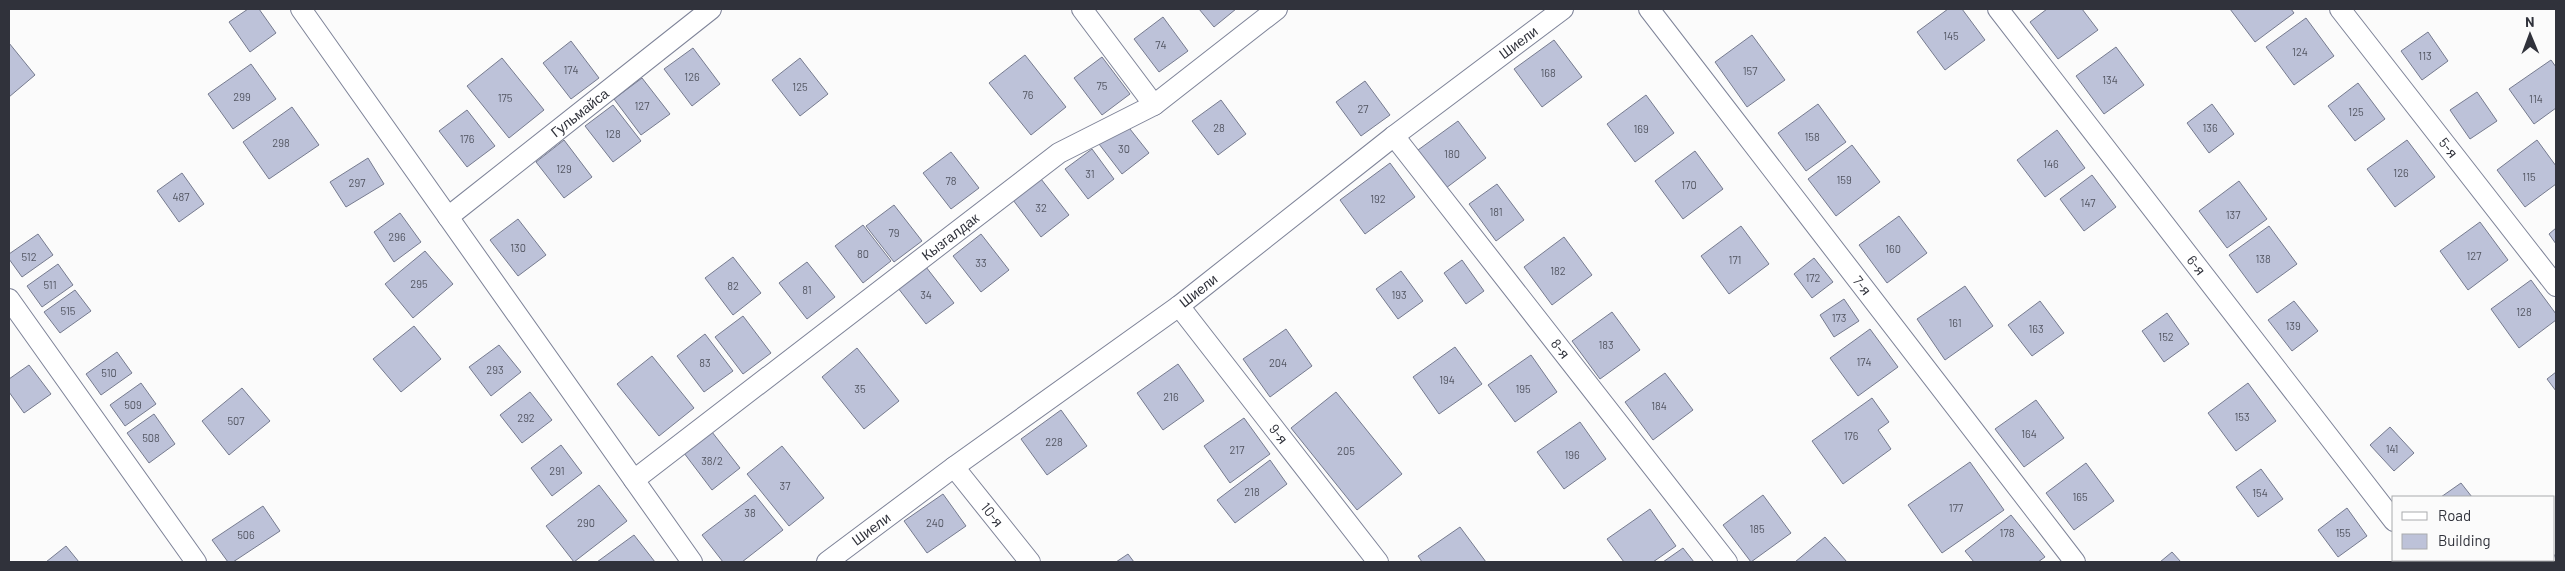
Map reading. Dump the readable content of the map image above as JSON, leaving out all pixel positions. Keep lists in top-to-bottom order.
{
  "streets": {
    "street": [
      "Шиели",
      "Гульмайса",
      "5-я",
      "Кызгалдак",
      "6-я",
      "7-я",
      "8-я",
      "9-я",
      "10-я"
    ]
  },
  "crossings": [
    ["Шиели", "8-я"],
    ["Шиели", "9-я"],
    ["Шиели", "10-я"]
  ],
  "house_numbers": [
    "145",
    "74",
    "124",
    "113",
    "174",
    "157",
    "168",
    "126",
    "134",
    "75",
    "125",
    "76",
    "299",
    "175",
    "114",
    "127",
    "27",
    "125",
    "28",
    "136",
    "169",
    "128",
    "158",
    "176",
    "298",
    "30",
    "180",
    "146",
    "129",
    "126",
    "31",
    "115",
    "159",
    "78",
    "297",
    "170",
    "487",
    "192",
    "147",
    "32",
    "181",
    "137",
    "79",
    "296",
    "130",
    "160",
    "80",
    "127",
    "512",
    "138",
    "171",
    "33",
    "182",
    "172",
    "295",
    "511",
    "82",
    "81",
    "34",
    "193",
    "515",
    "128",
    "173",
    "161",
    "139",
    "163",
    "152",
    "183",
    "174",
    "83",
    "204",
    "293",
    "510",
    "194",
    "35",
    "195",
    "216",
    "509",
    "184",
    "153",
    "292",
    "507",
    "164",
    "176",
    "508",
    "228",
    "141",
    "217",
    "205",
    "196",
    "38/2",
    "291",
    "37",
    "218",
    "154",
    "165",
    "177",
    "38",
    "290",
    "240",
    "185",
    "178",
    "155",
    "506"
  ],
  "legend": ["Road", "Building"],
  "north": "top"
}
